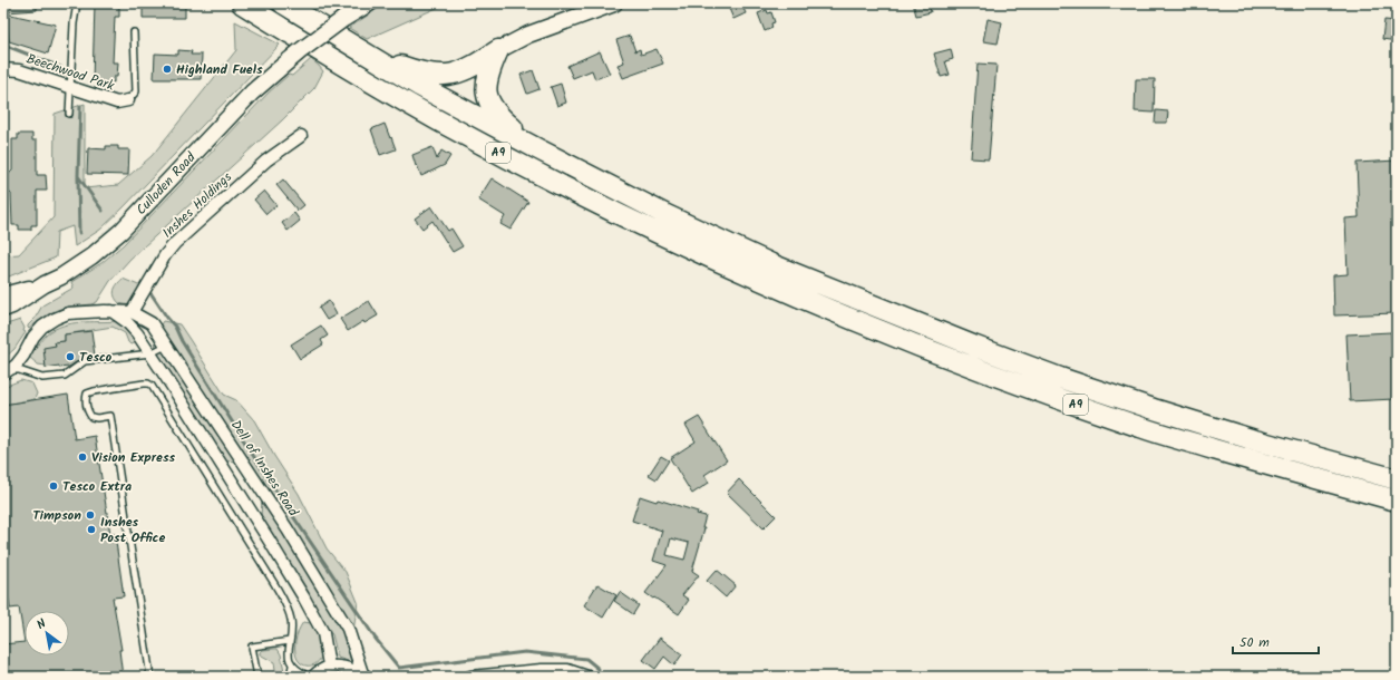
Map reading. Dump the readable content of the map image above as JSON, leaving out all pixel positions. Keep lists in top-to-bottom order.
{
  "streets": {
    "highway": ["A9"],
    "main road": ["Culloden Road"],
    "street": ["Beechwood Park", "Inshes Holdings", "Dell of Inshes Road"]
  },
  "crossings": [
    ["Inshes Holdings", "Dell of Inshes Road"]
  ],
  "places": [
    "Highland Fuels",
    "Tesco",
    "Vision Express",
    "Tesco Extra",
    "Timpson",
    "Inshes Post Office"
  ],
  "scale_bar": "50 m",
  "north": "top left"
}
